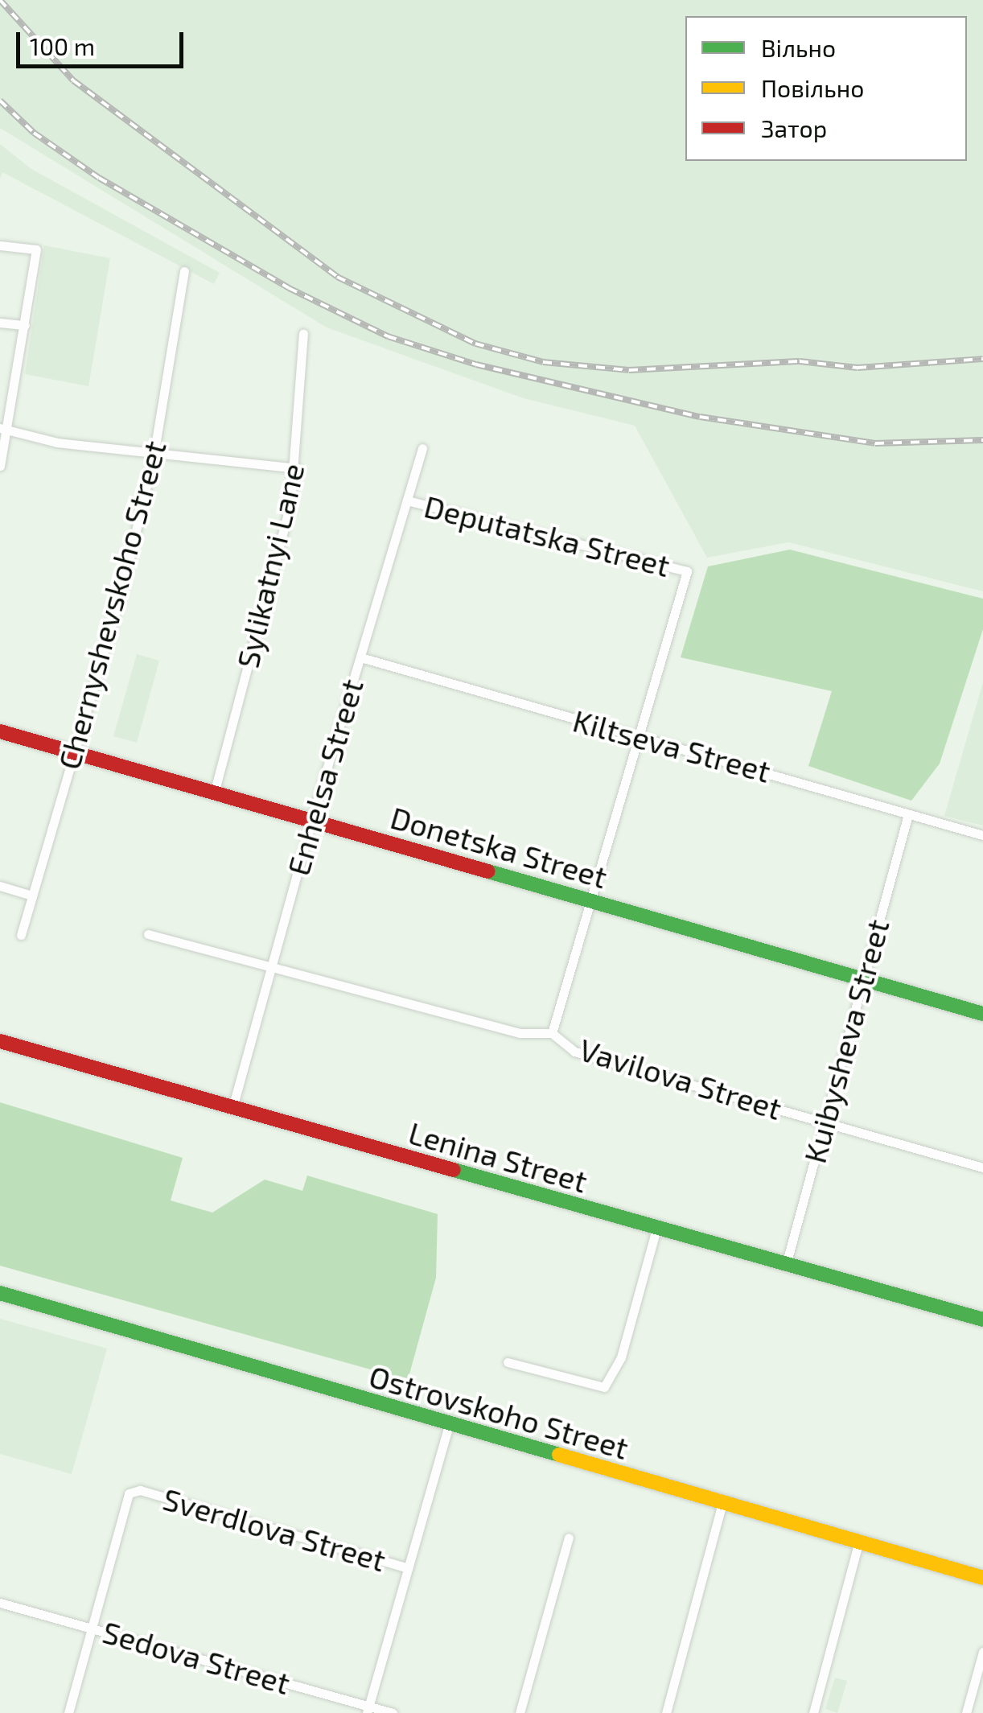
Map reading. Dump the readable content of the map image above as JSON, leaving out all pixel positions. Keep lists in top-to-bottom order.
{
  "streets": {
    "street": [
      "Deputatska Street",
      "Sylikatnyi Lane",
      "Chernyshevskoho Street",
      "Kiltseva Street",
      "Enhelsa Street",
      "Donetska Street",
      "Kuibysheva Street",
      "Vavilova Street",
      "Lenina Street",
      "Ostrovskoho Street",
      "Sverdlova Street",
      "Sedova Street"
    ]
  },
  "crossings": [
    ["Deputatska Street", "Kiltseva Street"],
    ["Deputatska Street", "Enhelsa Street"],
    ["Sylikatnyi Lane", "Donetska Street"],
    ["Chernyshevskoho Street", "Donetska Street"],
    ["Kiltseva Street", "Enhelsa Street"],
    ["Kiltseva Street", "Kuibysheva Street"],
    ["Enhelsa Street", "Donetska Street"],
    ["Enhelsa Street", "Vavilova Street"],
    ["Enhelsa Street", "Lenina Street"],
    ["Donetska Street", "Kuibysheva Street"],
    ["Kuibysheva Street", "Vavilova Street"],
    ["Kuibysheva Street", "Lenina Street"],
    ["Sverdlova Street", "Sedova Street"]
  ],
  "legend": ["Вільно", "Повільно", "Затор"],
  "scale_bar": "100 m"
}
